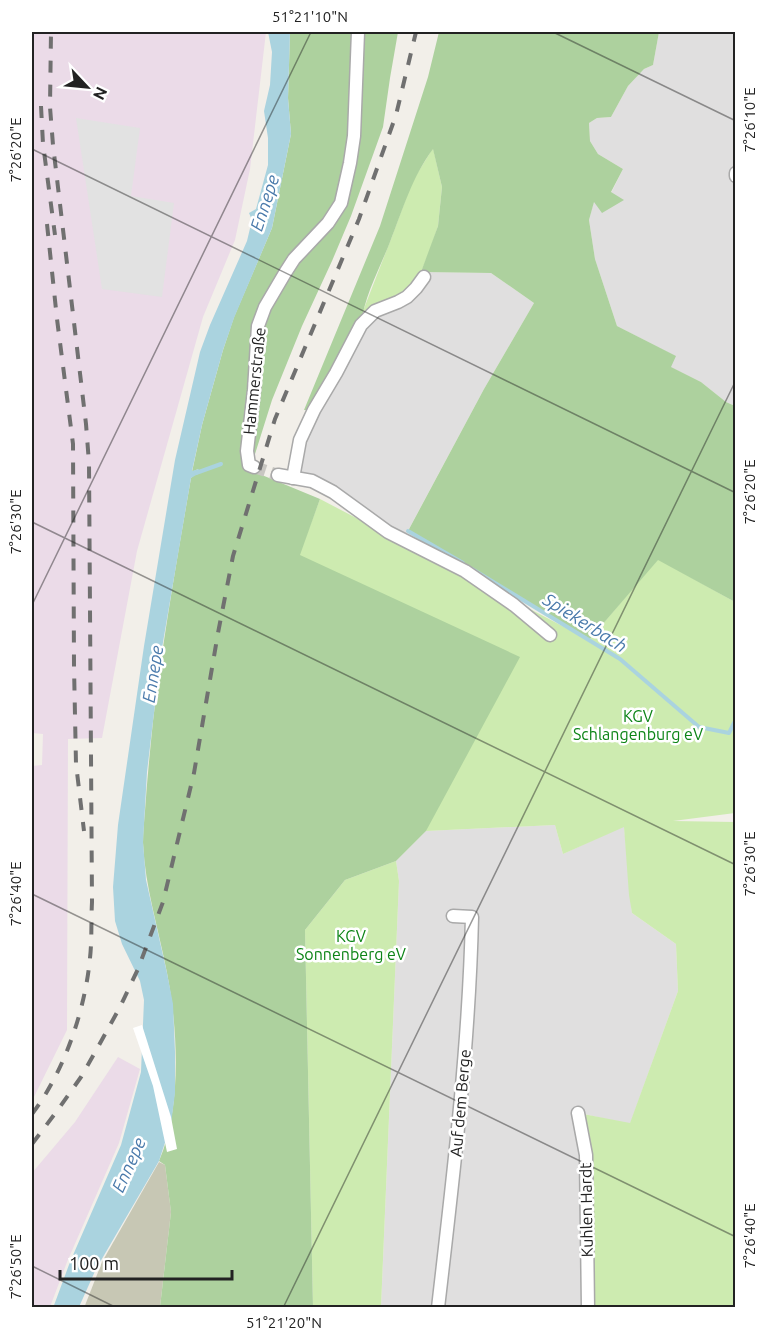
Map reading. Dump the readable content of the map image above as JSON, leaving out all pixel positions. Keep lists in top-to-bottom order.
{
  "streets": {
    "street": ["Hammerstraße", "Auf dem Berge", "Kuhlen Hardt"]
  },
  "water": ["Ennepe", "Spiekerbach"],
  "parks": ["KGV Schlangenburg eV", "KGV Sonnenberg eV"],
  "scale_bar": "100 m",
  "north": "bottom right",
  "coordinates": [
    "51°21'10\"N",
    "7°26'10\"E",
    "7°26'20\"E",
    "7°26'30\"E",
    "7°26'40\"E",
    "7°26'50\"E",
    "51°21'20\"N"
  ]
}
